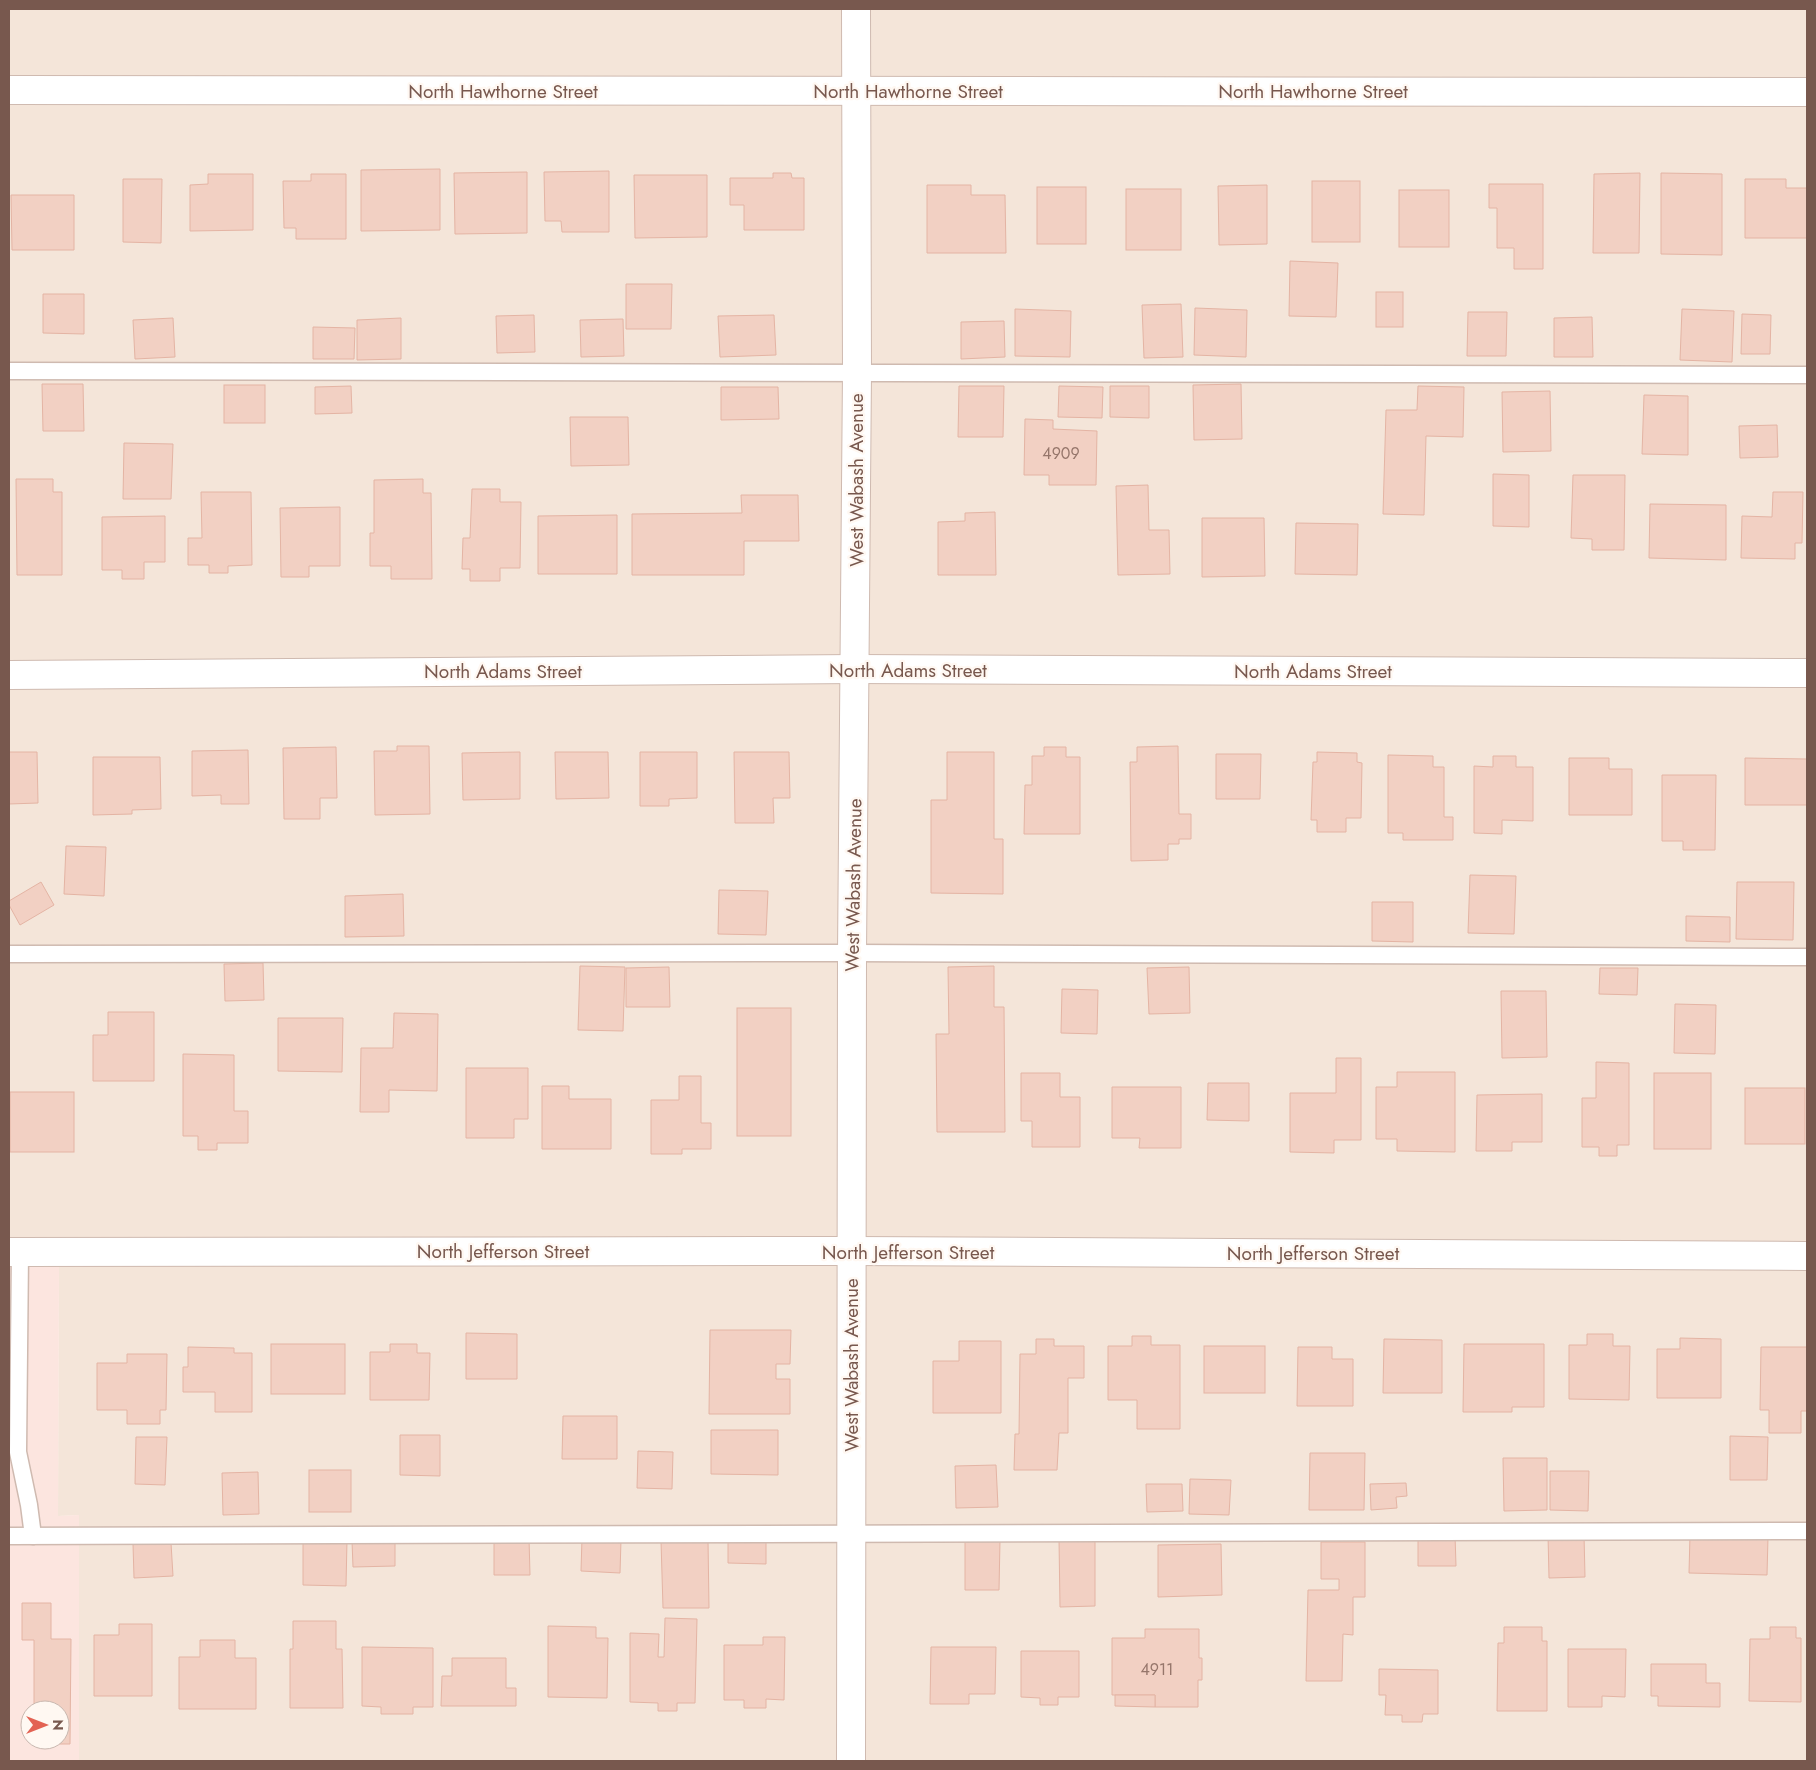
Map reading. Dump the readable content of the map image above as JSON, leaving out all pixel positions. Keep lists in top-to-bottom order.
{
  "streets": {
    "street": [
      "North Hawthorne Street",
      "West Wabash Avenue",
      "North Adams Street",
      "North Jefferson Street"
    ]
  },
  "crossings": [
    ["North Hawthorne Street", "West Wabash Avenue"],
    ["West Wabash Avenue", "North Adams Street"],
    ["West Wabash Avenue", "North Jefferson Street"]
  ],
  "house_numbers": ["4909", "4911"],
  "north": "right"
}
